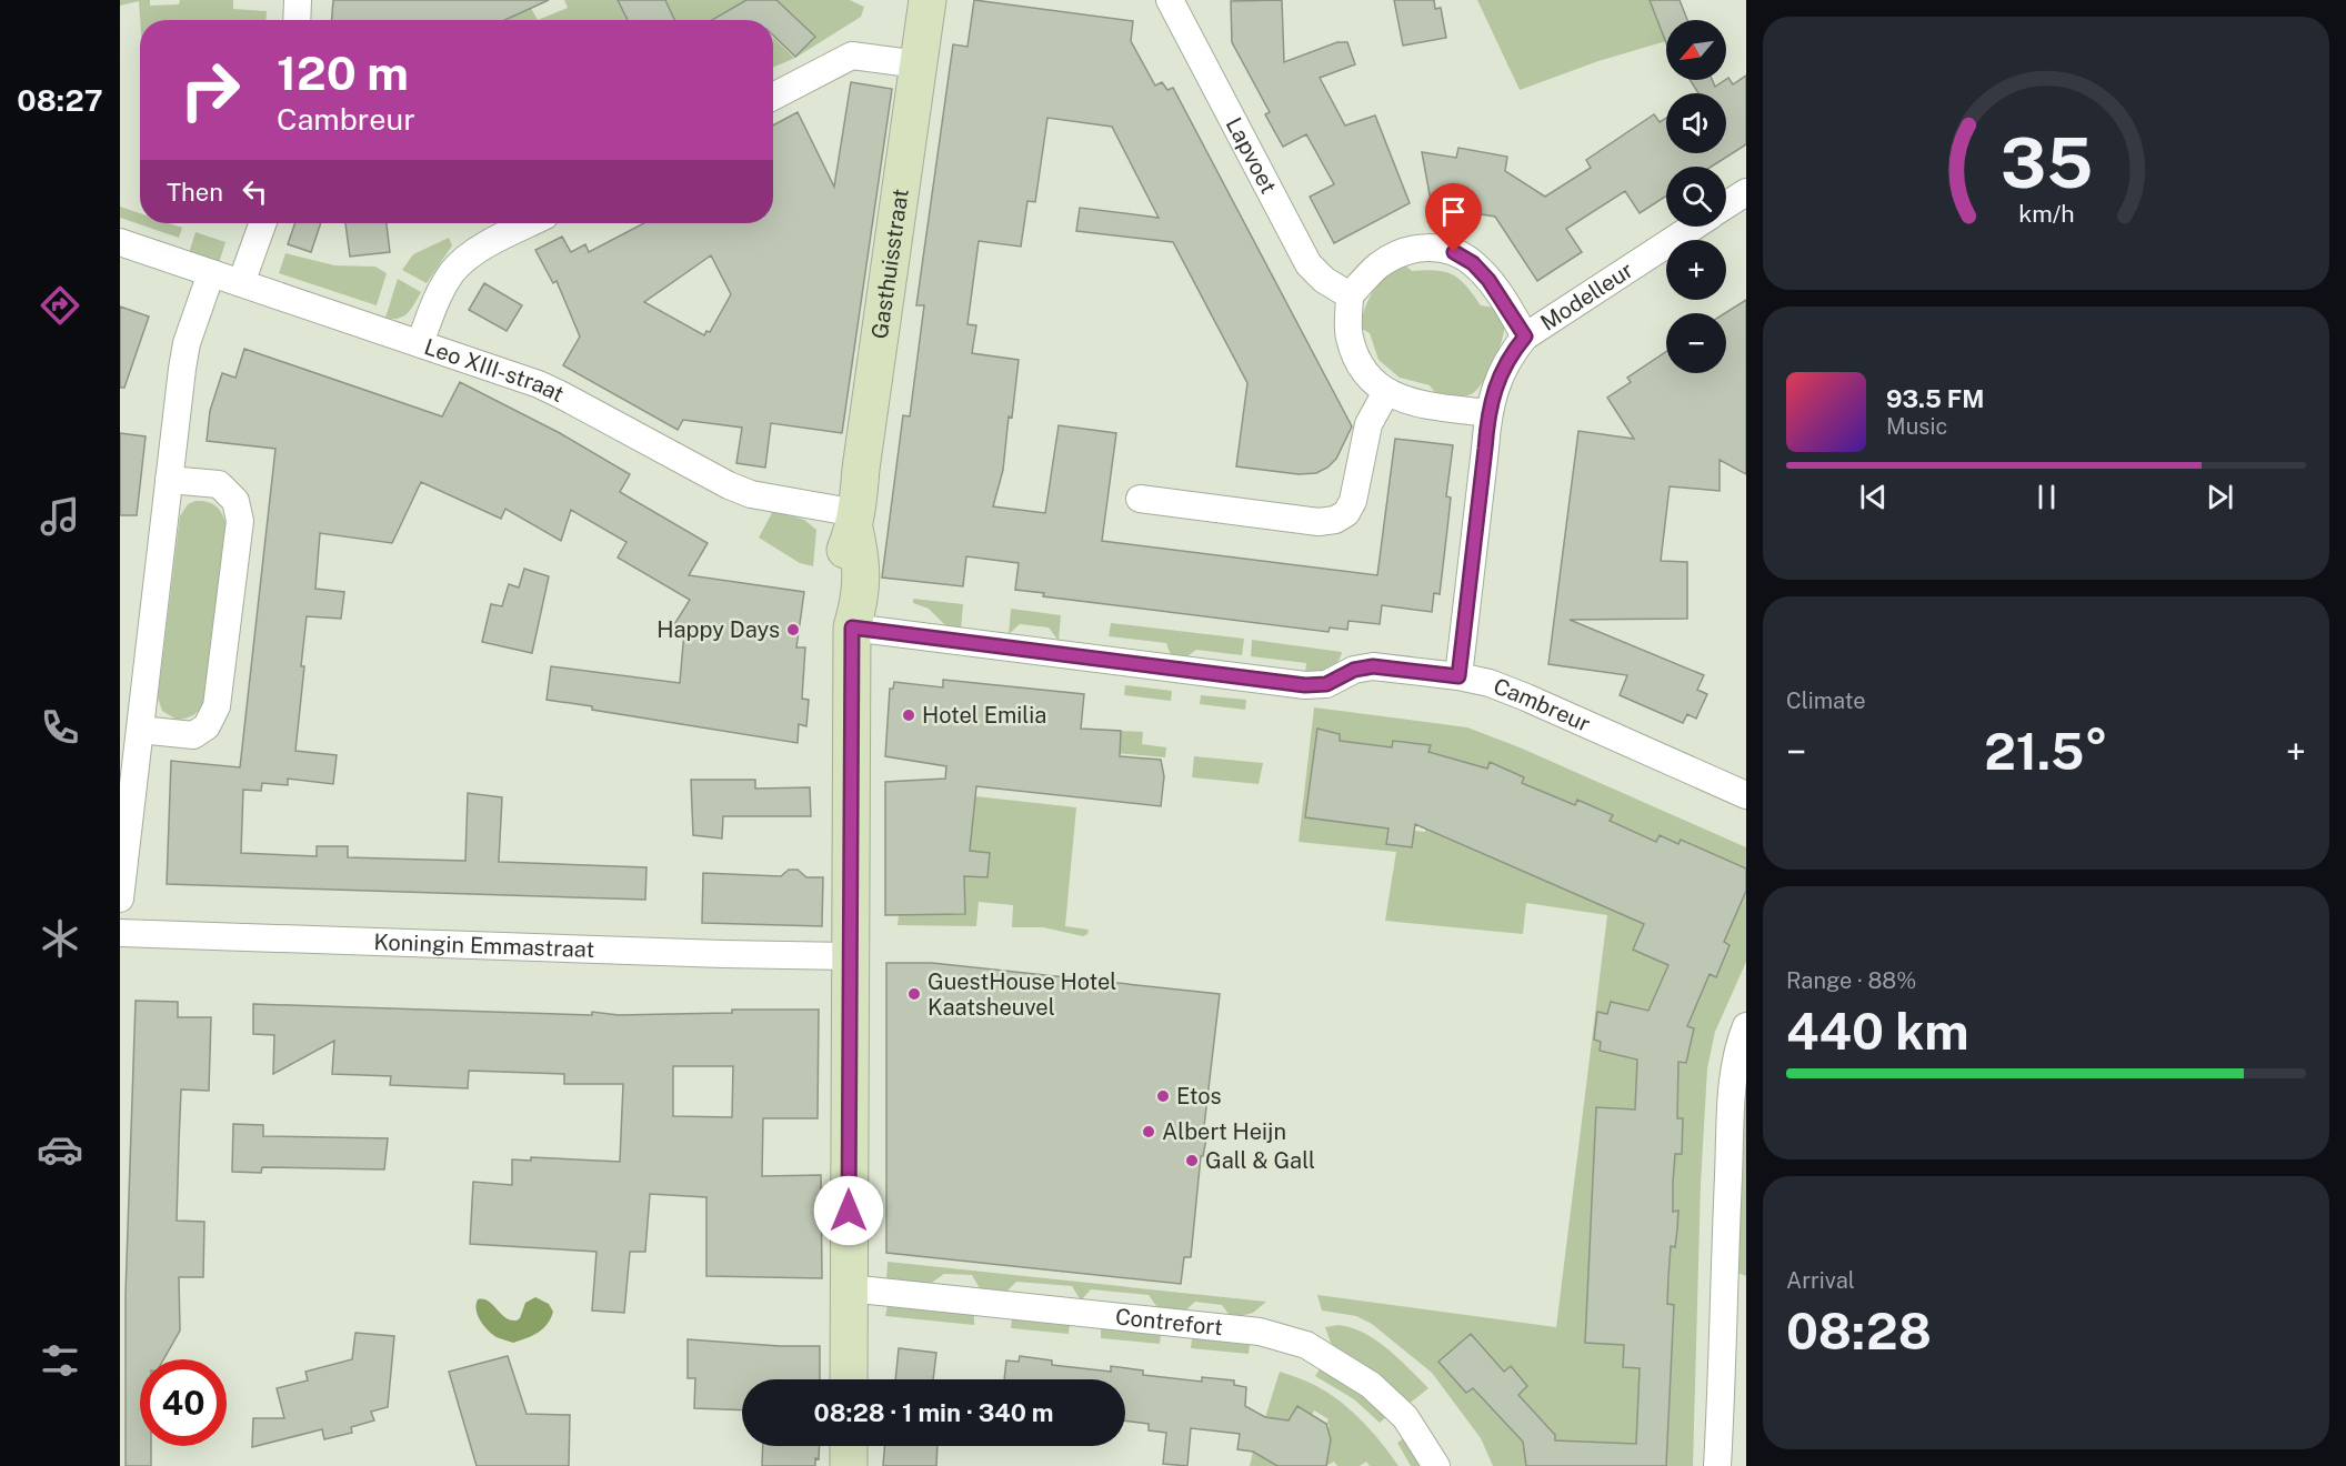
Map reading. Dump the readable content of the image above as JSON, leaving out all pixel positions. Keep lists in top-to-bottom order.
{
  "streets": {
    "street": [
      "Lapvoet",
      "Gasthuisstraat",
      "Modelleur",
      "Leo XIII-straat",
      "Cambreur",
      "Koningin Emmastraat",
      "Contrefort"
    ]
  },
  "crossings": [
    ["Lapvoet", "Modelleur"],
    ["Gasthuisstraat", "Leo XIII-straat"],
    ["Gasthuisstraat", "Cambreur"],
    ["Gasthuisstraat", "Koningin Emmastraat"],
    ["Gasthuisstraat", "Contrefort"],
    ["Modelleur", "Cambreur"]
  ],
  "places": [
    "Happy Days",
    "Hotel Emilia",
    "GuestHouse Hotel Kaatsheuvel",
    "Etos",
    "Albert Heijn",
    "Gall & Gall"
  ],
  "north": "bottom left",
  "page": {
    "tabs": "08:27",
    "map_buttons": ["+", "−"],
    "turn": ["120 m", "Cambreur"],
    "then": "Then",
    "song": ["93.5 FM", "Music"],
    "tile": [
      "Climate",
      ["Range · 88%", "440 km"],
      ["Arrival", "08:28"]
    ],
    "heat": ["−", "21.5°", "+"],
    "limit": "40",
    "trip": "08:28 · 1 min · 340 m",
    "gauge": ["35", "km/h"]
  }
}
